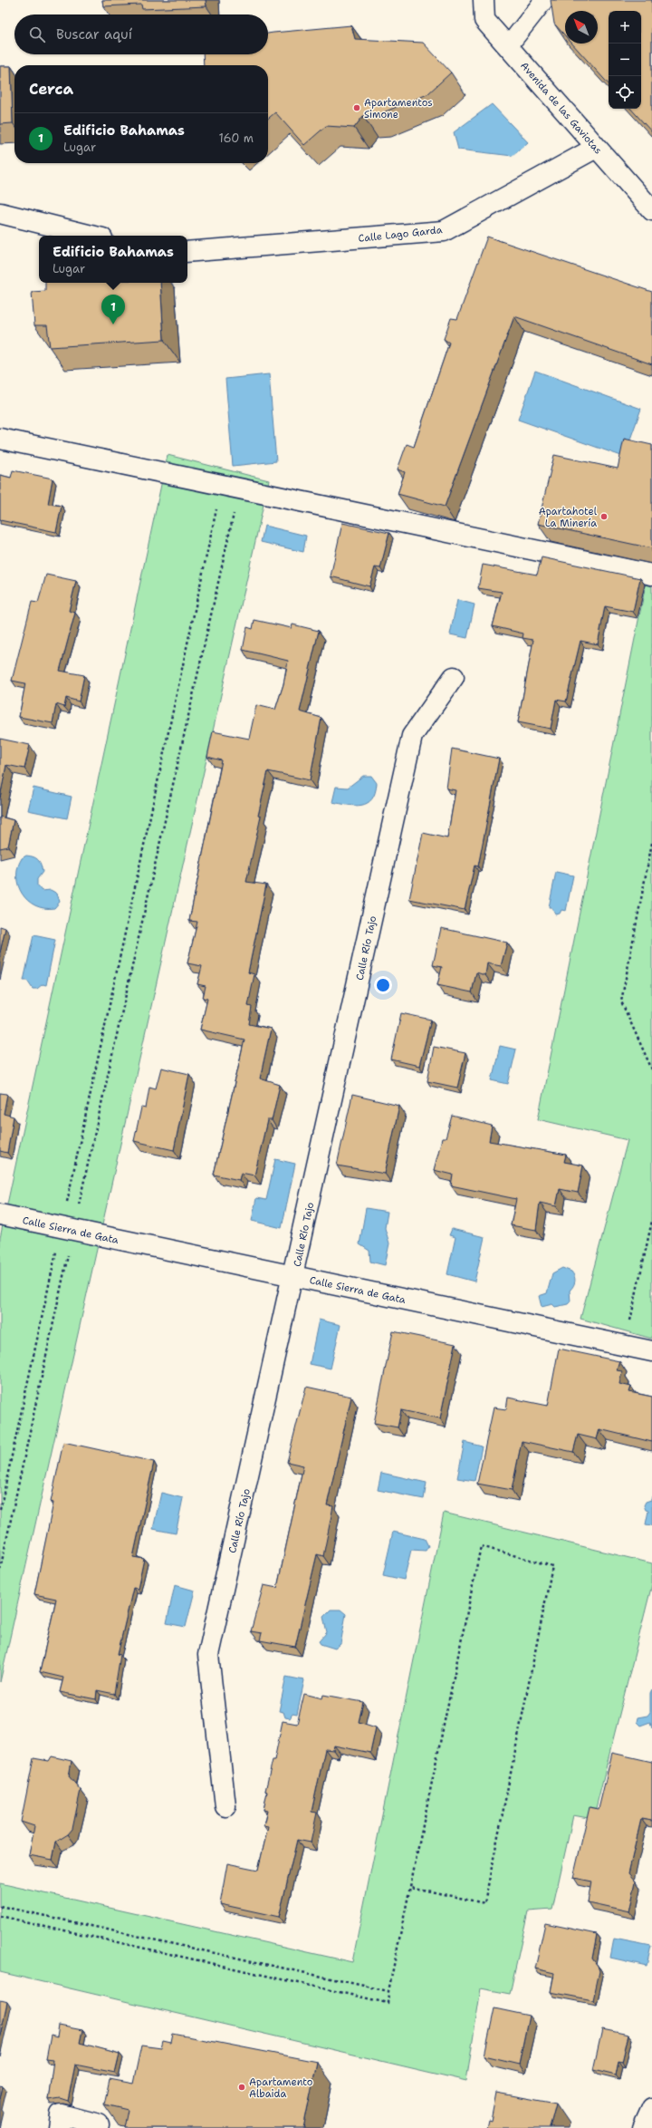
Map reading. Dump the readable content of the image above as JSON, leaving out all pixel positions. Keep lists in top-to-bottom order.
{
  "streets": {
    "street": [
      "Avenida de las Gaviotas",
      "Calle Lago Garda",
      "Calle Río Tajo",
      "Calle Sierra de Gata"
    ]
  },
  "crossings": [
    ["Avenida de las Gaviotas", "Calle Lago Garda"],
    ["Calle Río Tajo", "Calle Sierra de Gata"]
  ],
  "places": ["Apartamentos Simone", "Apartahotel La Minería", "Apartamento Albaida"],
  "north": "top left",
  "page": {
    "map_buttons": ["+", "−"],
    "search": "Buscar aquí",
    "heading": "Cerca",
    "list": [
      {
        "mark": "1",
        "name": "Edificio Bahamas",
        "note": "Lugar",
        "value": "160 m"
      }
    ],
    "popup": ["Edificio Bahamas", "Lugar"],
    "pins": "1"
  }
}
